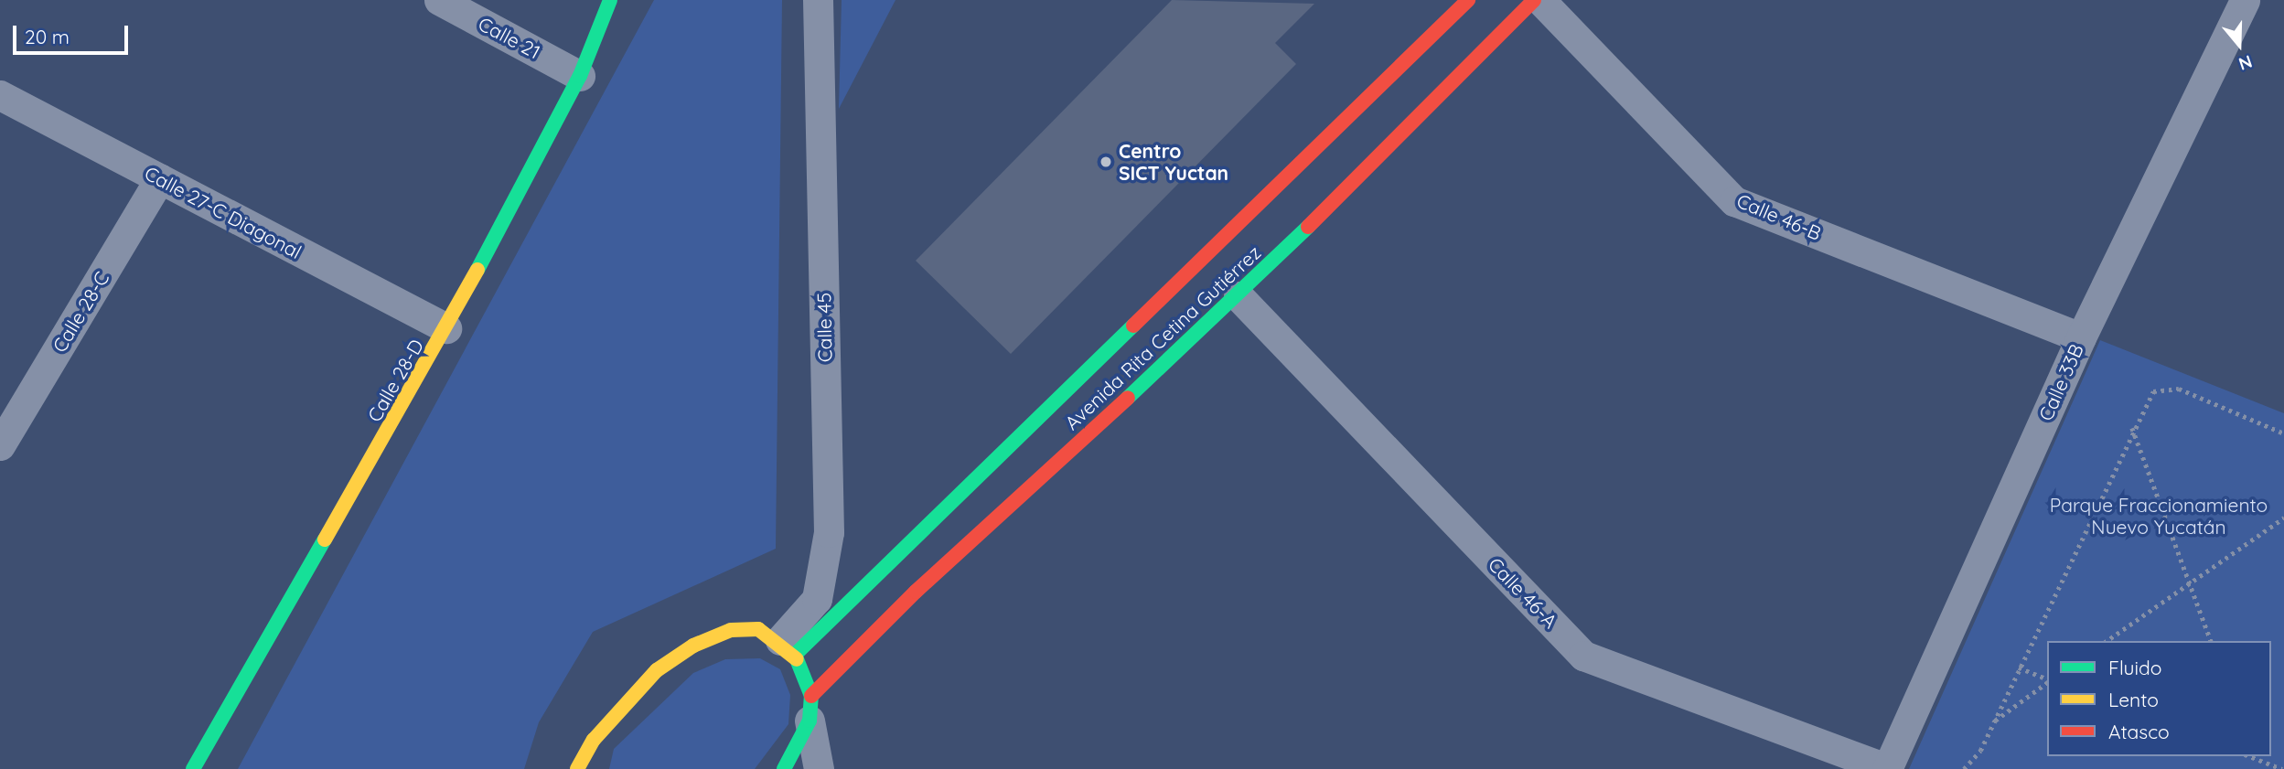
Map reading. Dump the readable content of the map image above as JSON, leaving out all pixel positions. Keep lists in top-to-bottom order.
{
  "streets": {
    "street": [
      "Calle 21",
      "Calle 27-C Diagonal",
      "Calle 46-B",
      "Calle 28-C",
      "Calle 45",
      "Avenida Rita Cetina Gutiérrez",
      "Calle 28-D",
      "Calle 33B",
      "Calle 46-A"
    ]
  },
  "crossings": [
    ["Calle 21", "Calle 28-D"],
    ["Calle 27-C Diagonal", "Calle 28-C"],
    ["Calle 27-C Diagonal", "Calle 28-D"],
    ["Calle 46-B", "Calle 33B"],
    ["Calle 45", "Avenida Rita Cetina Gutiérrez"],
    ["Avenida Rita Cetina Gutiérrez", "Calle 46-A"],
    ["Calle 33B", "Calle 46-A"]
  ],
  "parks": ["Parque Fraccionamiento Nuevo Yucatán"],
  "places": ["Centro SICT Yuctan"],
  "legend": ["Fluido", "Lento", "Atasco"],
  "scale_bar": "20 m",
  "north": "bottom"
}
